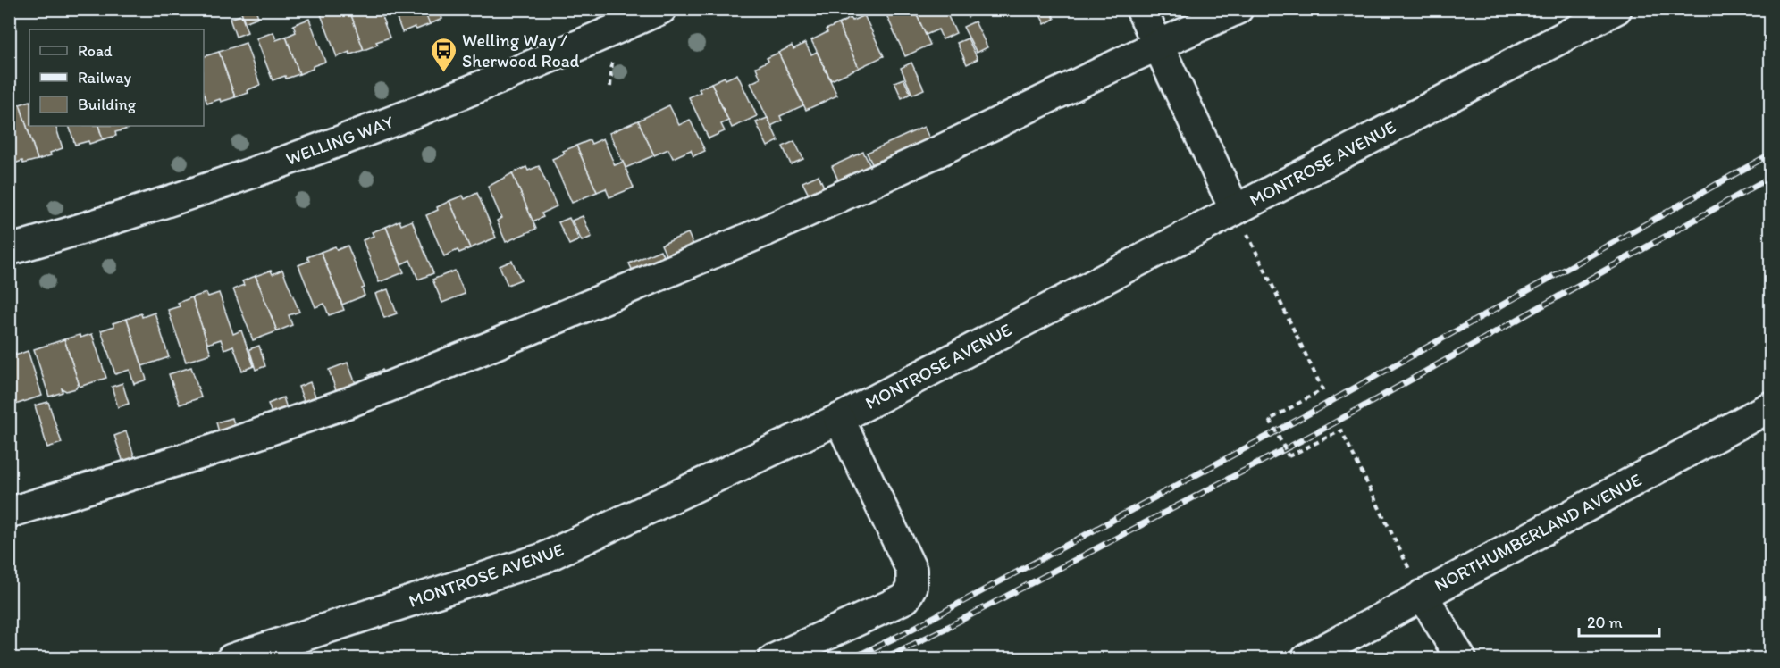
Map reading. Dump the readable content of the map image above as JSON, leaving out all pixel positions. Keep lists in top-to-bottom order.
{
  "streets": {
    "street": ["WELLING WAY", "MONTROSE AVENUE", "NORTHUMBERLAND AVENUE"]
  },
  "places": {
    "bus stop": ["Welling Way / Sherwood Road"]
  },
  "legend": ["Road", "Railway", "Building"],
  "scale_bar": "20 m"
}
